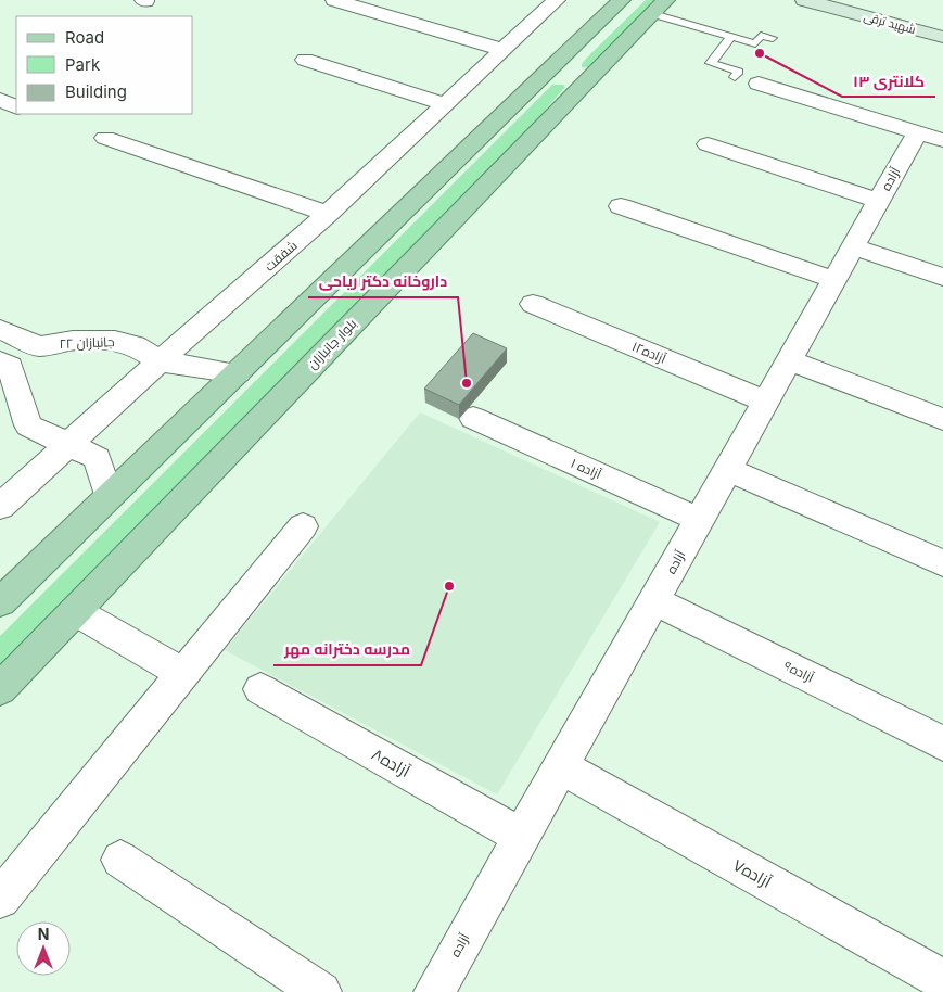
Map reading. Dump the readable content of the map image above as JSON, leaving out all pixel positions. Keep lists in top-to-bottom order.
{
  "streets": {
    "main road": ["شهید ترقی", "بلوار جانبازان"],
    "street": [
      "آزاده",
      "شفقت",
      "جانبازان ۲۲",
      "آزاده۱۲",
      "آزاده۱۰",
      "آزاده۹",
      "آزاده۸",
      "آزاده۷"
    ]
  },
  "crossings": [
    ["آزاده", "آزاده۱۲"],
    ["آزاده", "آزاده۱۰"],
    ["آزاده", "آزاده۹"],
    ["آزاده", "آزاده۸"],
    ["آزاده", "آزاده۷"],
    ["شفقت", "جانبازان ۲۲"]
  ],
  "places": ["کلانتری ۱۳", "داروخانه دکتر ریاحی", "مدرسه دخترانه مهر"],
  "legend": ["Road", "Park", "Building"],
  "north": "top"
}
